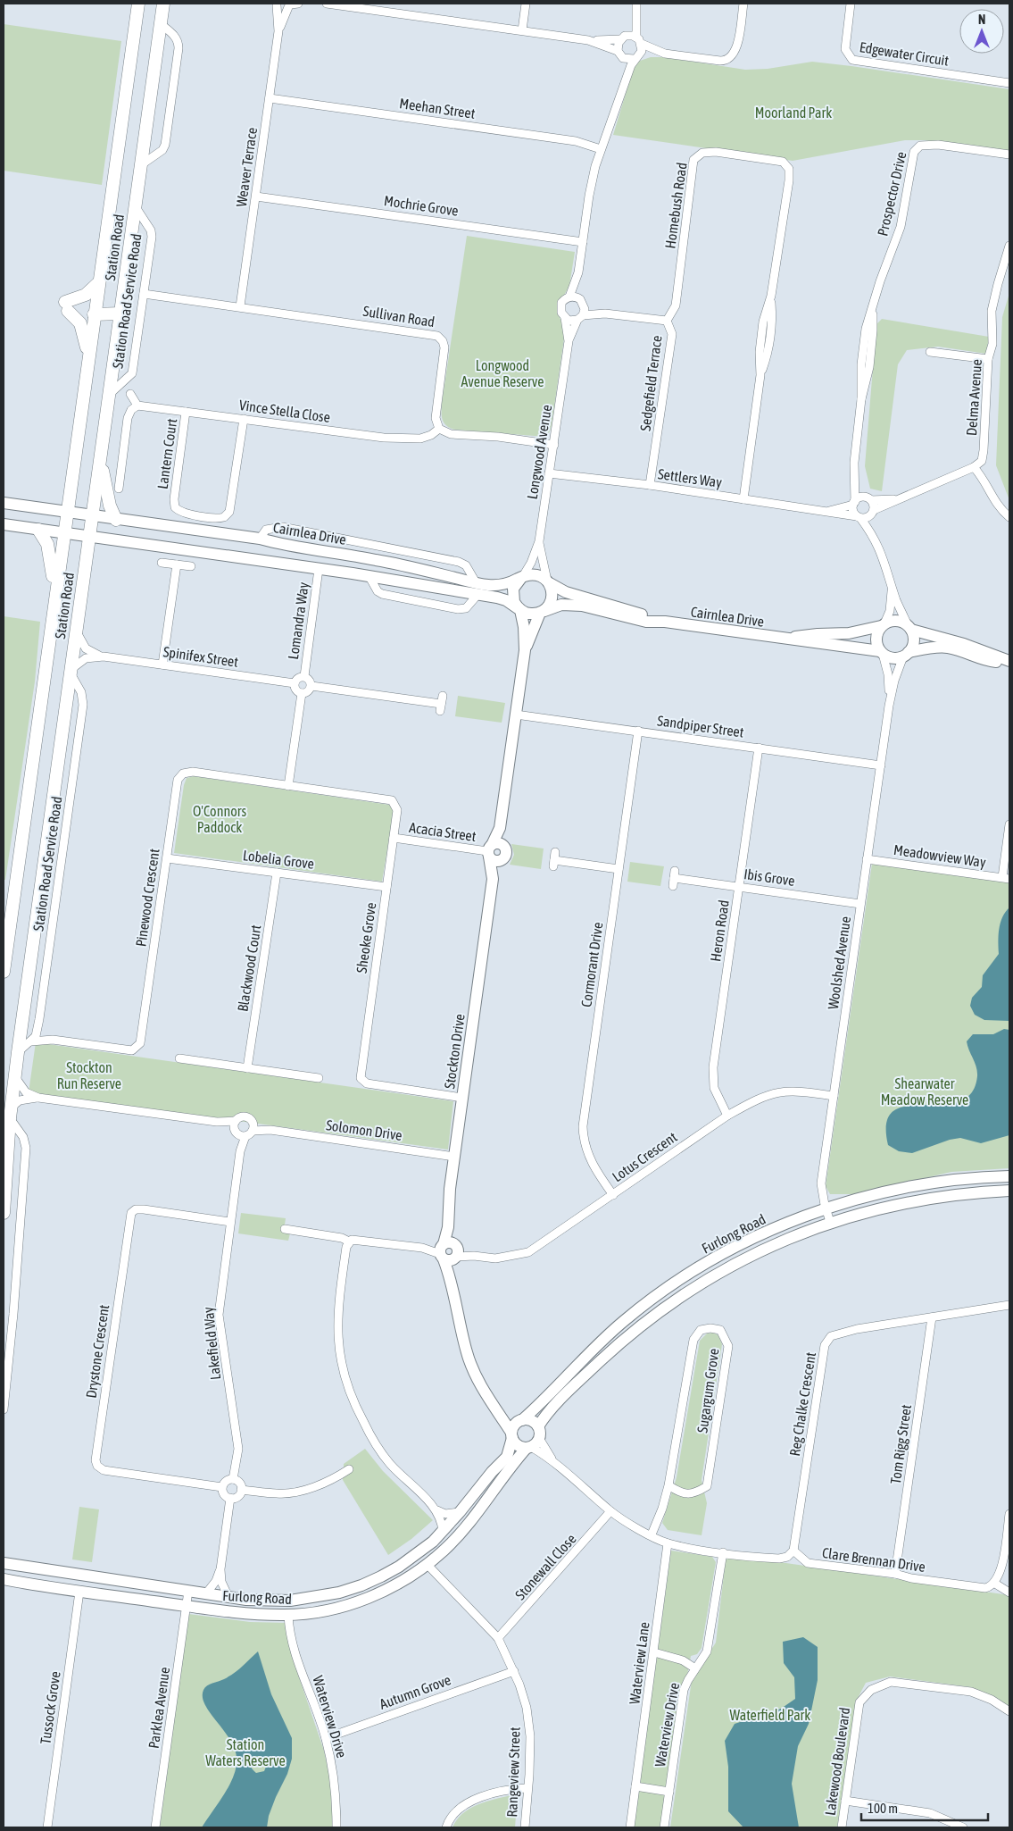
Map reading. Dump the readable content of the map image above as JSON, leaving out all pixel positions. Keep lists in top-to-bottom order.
{
  "streets": {
    "main road": ["Station Road"],
    "street": [
      "Edgewater Circuit",
      "Meehan Street",
      "Weaver Terrace",
      "Prospector Drive",
      "Mochrie Grove",
      "Homebush Road",
      "Station Road Service Road",
      "Sullivan Road",
      "Sedgefield Terrace",
      "Delma Avenue",
      "Vince Stella Close",
      "Longwood Avenue",
      "Lantern Court",
      "Settlers Way",
      "Cairnlea Drive",
      "Lomandra Way",
      "Spinifex Street",
      "Sandpiper Street",
      "Acacia Street",
      "Meadowview Way",
      "Lobelia Grove",
      "Ibis Grove",
      "Pinewood Crescent",
      "Heron Road",
      "Sheoke Grove",
      "Woolshed Avenue",
      "Cormorant Drive",
      "Blackwood Court",
      "Stockton Drive",
      "Solomon Drive",
      "Lotus Crescent",
      "Furlong Road",
      "Lakefield Way",
      "Drystone Crescent",
      "Sugargum Grove",
      "Reg Chalke Crescent",
      "Tom Rigg Street",
      "Clare Brennan Drive",
      "Stonewall Close",
      "Waterview Lane",
      "Autumn Grove",
      "Tussock Grove",
      "Parklea Avenue",
      "Waterview Drive",
      "Lakewood Boulevard",
      "Rangeview Street"
    ]
  },
  "crossings": [
    ["Meehan Street", "Weaver Terrace"],
    ["Weaver Terrace", "Mochrie Grove"],
    ["Weaver Terrace", "Sullivan Road"],
    ["Prospector Drive", "Settlers Way"],
    ["Homebush Road", "Sedgefield Terrace"],
    ["Homebush Road", "Settlers Way"],
    ["Station Road", "Station Road Service Road"],
    ["Station Road", "Cairnlea Drive"],
    ["Station Road", "Spinifex Street"],
    ["Station Road Service Road", "Sullivan Road"],
    ["Station Road Service Road", "Spinifex Street"],
    ["Station Road Service Road", "Pinewood Crescent"],
    ["Sullivan Road", "Vince Stella Close"],
    ["Sedgefield Terrace", "Longwood Avenue"],
    ["Sedgefield Terrace", "Settlers Way"],
    ["Vince Stella Close", "Lantern Court"],
    ["Longwood Avenue", "Settlers Way"],
    ["Longwood Avenue", "Cairnlea Drive"],
    ["Cairnlea Drive", "Woolshed Avenue"],
    ["Lomandra Way", "Spinifex Street"],
    ["Sandpiper Street", "Heron Road"],
    ["Sandpiper Street", "Woolshed Avenue"],
    ["Sandpiper Street", "Cormorant Drive"],
    ["Acacia Street", "Sheoke Grove"],
    ["Acacia Street", "Stockton Drive"],
    ["Meadowview Way", "Woolshed Avenue"],
    ["Lobelia Grove", "Pinewood Crescent"],
    ["Lobelia Grove", "Sheoke Grove"],
    ["Lobelia Grove", "Blackwood Court"],
    ["Ibis Grove", "Heron Road"],
    ["Ibis Grove", "Woolshed Avenue"],
    ["Pinewood Crescent", "Sheoke Grove"],
    ["Heron Road", "Lotus Crescent"],
    ["Sheoke Grove", "Stockton Drive"],
    ["Woolshed Avenue", "Lotus Crescent"],
    ["Woolshed Avenue", "Furlong Road"],
    ["Cormorant Drive", "Lotus Crescent"],
    ["Stockton Drive", "Solomon Drive"],
    ["Stockton Drive", "Lotus Crescent"],
    ["Solomon Drive", "Lakefield Way"],
    ["Furlong Road", "Tussock Grove"],
    ["Furlong Road", "Parklea Avenue"],
    ["Furlong Road", "Waterview Drive"],
    ["Furlong Road", "Rangeview Street"],
    ["Lakefield Way", "Drystone Crescent"],
    ["Reg Chalke Crescent", "Tom Rigg Street"],
    ["Reg Chalke Crescent", "Clare Brennan Drive"],
    ["Tom Rigg Street", "Clare Brennan Drive"],
    ["Stonewall Close", "Rangeview Street"],
    ["Autumn Grove", "Waterview Drive"],
    ["Autumn Grove", "Rangeview Street"]
  ],
  "parks": [
    "Moorland Park",
    "Longwood Avenue Reserve",
    "O'Connors Paddock",
    "Stockton Run Reserve",
    "Shearwater Meadow Reserve",
    "Waterfield Park",
    "Station Waters Reserve"
  ],
  "scale_bar": "100 m",
  "north": "top"
}
